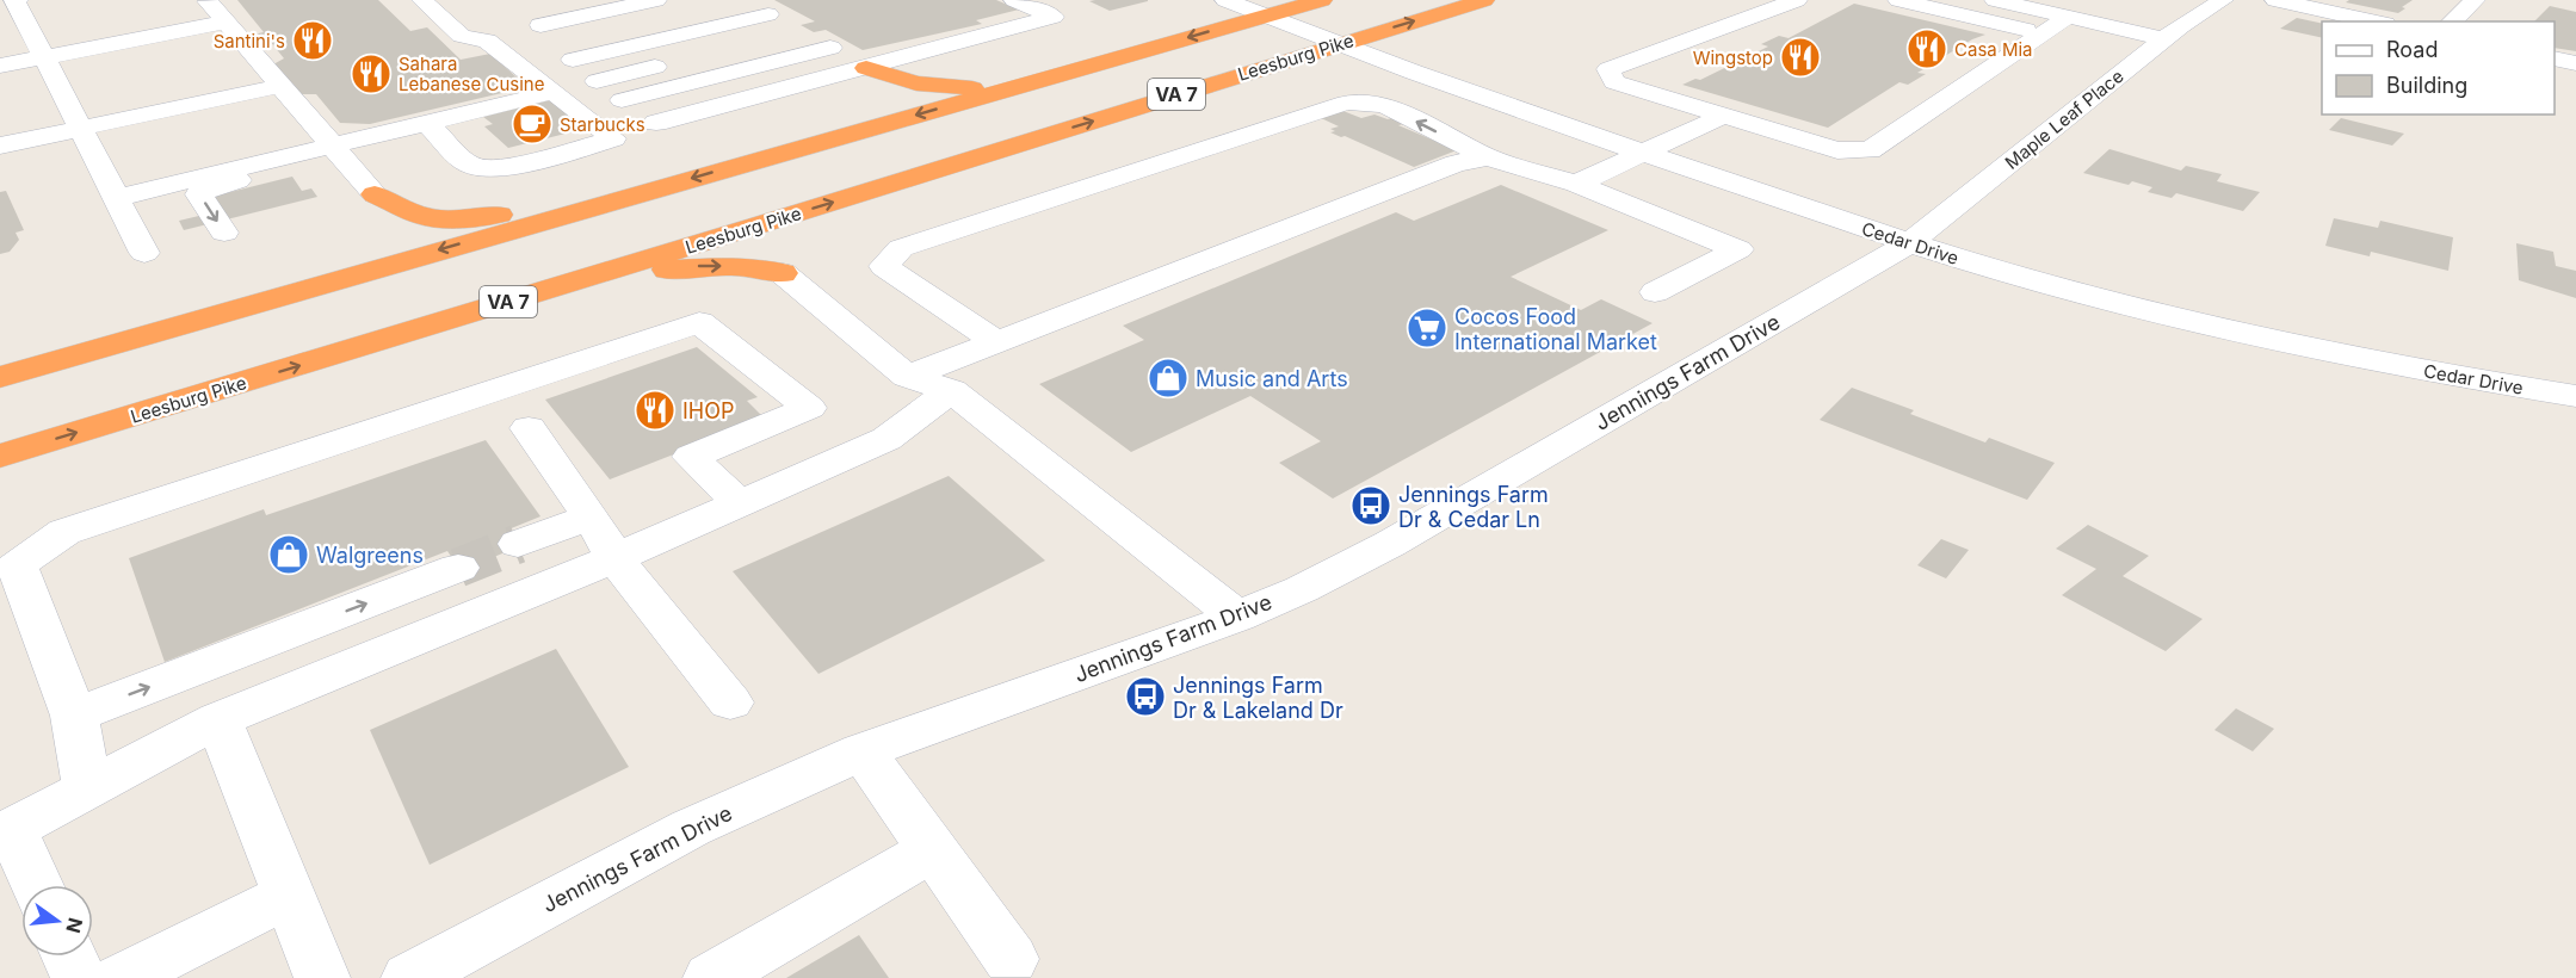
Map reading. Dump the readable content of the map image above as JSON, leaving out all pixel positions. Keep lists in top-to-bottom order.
{
  "streets": {
    "highway": ["Leesburg Pike", "VA 7"],
    "street": ["Maple Leaf Place", "Cedar Drive", "Jennings Farm Drive"]
  },
  "crossings": [
    ["Leesburg Pike", "Cedar Drive"],
    ["VA 7", "Cedar Drive"],
    ["Maple Leaf Place", "Cedar Drive"],
    ["Maple Leaf Place", "Jennings Farm Drive"],
    ["Cedar Drive", "Jennings Farm Drive"]
  ],
  "places": {
    "restaurant": [
      "Santini's",
      "Casa Mia",
      "Wingstop",
      "Sahara Lebanese Cusine",
      "IHOP"
    ],
    "cafe": ["Starbucks"],
    "supermarket": ["Cocos Food International Market"],
    "shop": ["Music and Arts", "Walgreens"],
    "bus stop": ["Jennings Farm Dr & Cedar Ln", "Jennings Farm Dr & Lakeland Dr"]
  },
  "legend": ["Road", "Building"],
  "north": "right"
}
